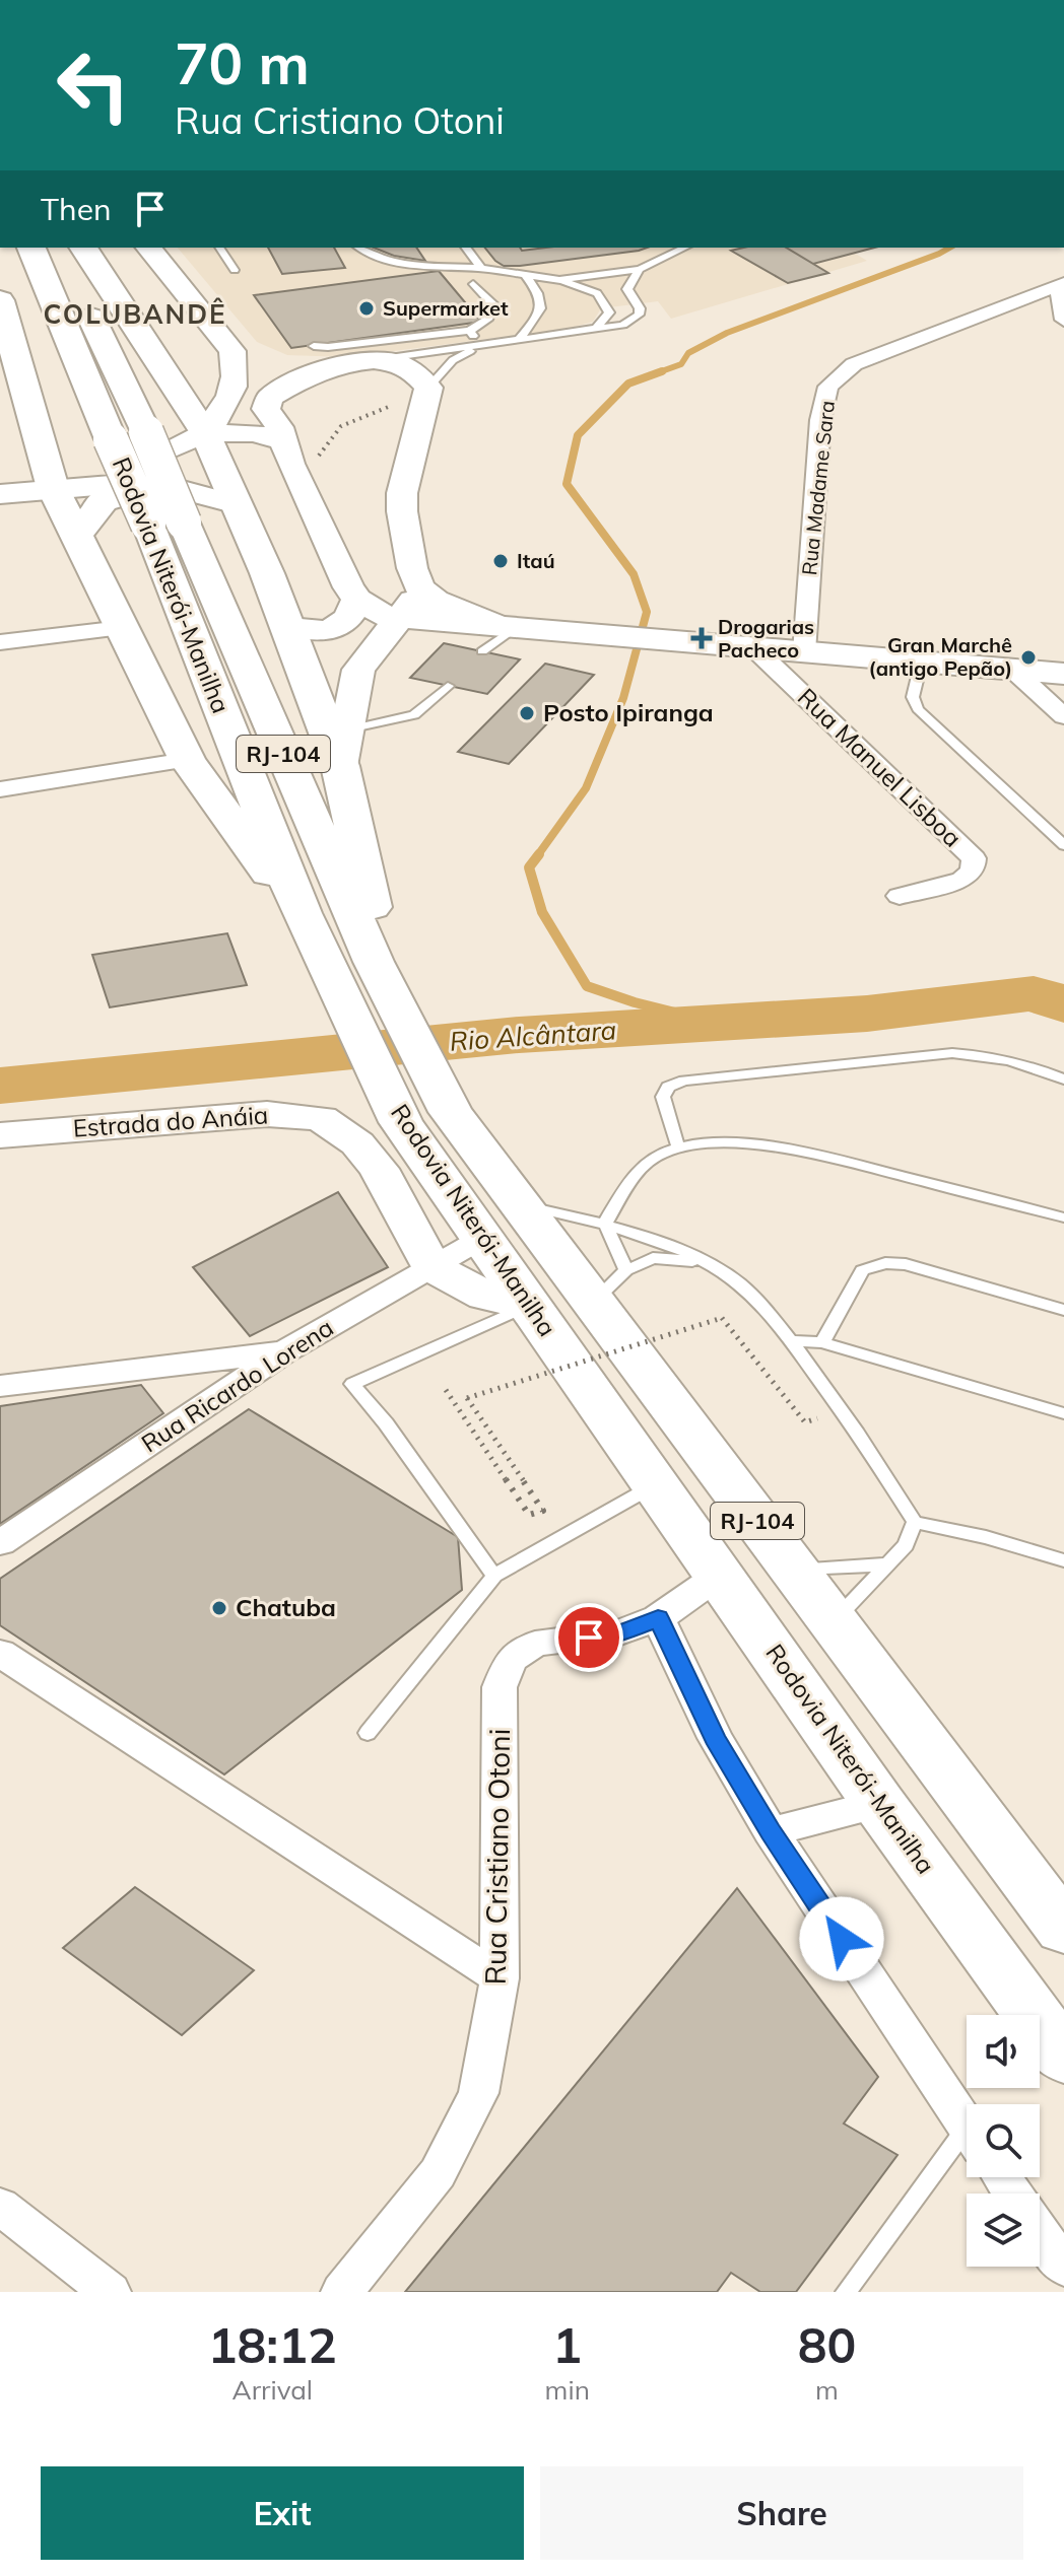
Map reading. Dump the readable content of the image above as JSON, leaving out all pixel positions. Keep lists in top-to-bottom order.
{
  "streets": {
    "highway": ["Rodovia Niterói-Manilha", "RJ-104"],
    "main road": ["Estrada do Anáia"],
    "street": [
      "Rua Madame Sara",
      "Rua Manuel Lisboa",
      "Rua Ricardo Lorena",
      "Rua Cristiano Otoni"
    ]
  },
  "crossings": [
    ["Rodovia Niterói-Manilha", "Rua Ricardo Lorena"],
    ["Rodovia Niterói-Manilha", "Rua Cristiano Otoni"],
    ["Estrada do Anáia", "Rua Ricardo Lorena"]
  ],
  "districts": ["COLUBANDÊ"],
  "water": ["Rio Alcântara"],
  "places": {
    "other": [
      "Supermarket",
      "Itaú",
      "Gran Marchê (antigo Pepão)",
      "Posto Ipiranga",
      "Chatuba"
    ],
    "health": ["Drogarias Pacheco"]
  },
  "page": {
    "turn": ["70 m", "Rua Cristiano Otoni"],
    "then": "Then",
    "eta": [
      "18:12",
      "Arrival",
      "1",
      "min",
      "80",
      "m"
    ],
    "buttons": ["Exit", "Share"]
  }
}
